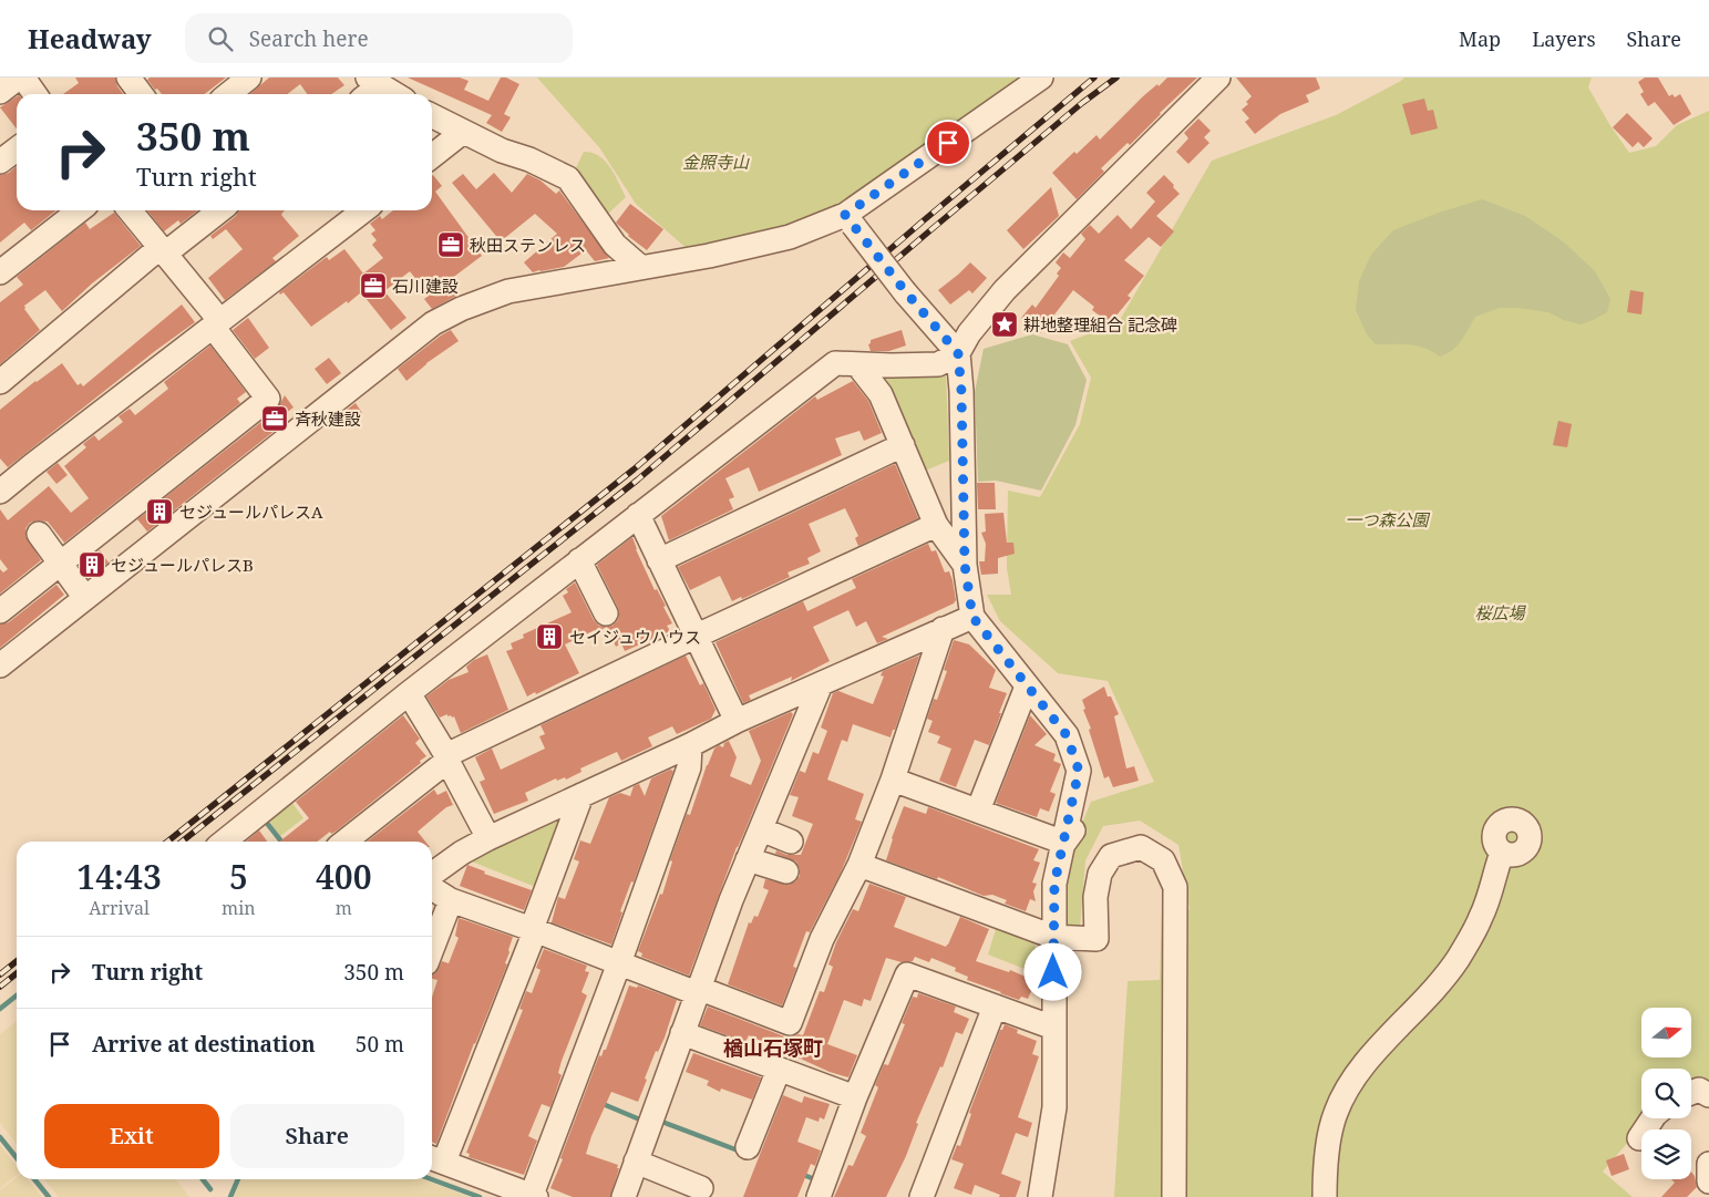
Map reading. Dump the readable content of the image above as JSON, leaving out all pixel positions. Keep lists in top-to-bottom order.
{
  "districts": ["楢山石塚町"],
  "parks": ["金照寺山", "一つ森公園", "桜広場"],
  "places": {
    "office": ["秋田ステンレス", "石川建設", "斉秋建設"],
    "place": ["耕地整理組合 記念碑"],
    "building": ["セジュールパレスA", "セジュールパレスB", "セイジュウハウス"]
  },
  "north": "right",
  "page": {
    "header": "Headway",
    "search": "Search here",
    "nav": ["Map", "Layers", "Share"],
    "turn": ["350 m", "Turn right"],
    "eta": [
      "14:43",
      "Arrival",
      "5",
      "min",
      "400",
      "m"
    ],
    "list": [
      {
        "name": "Turn right",
        "value": "350 m"
      },
      {
        "name": "Arrive at destination",
        "value": "50 m"
      }
    ],
    "buttons": ["Exit", "Share"]
  }
}
